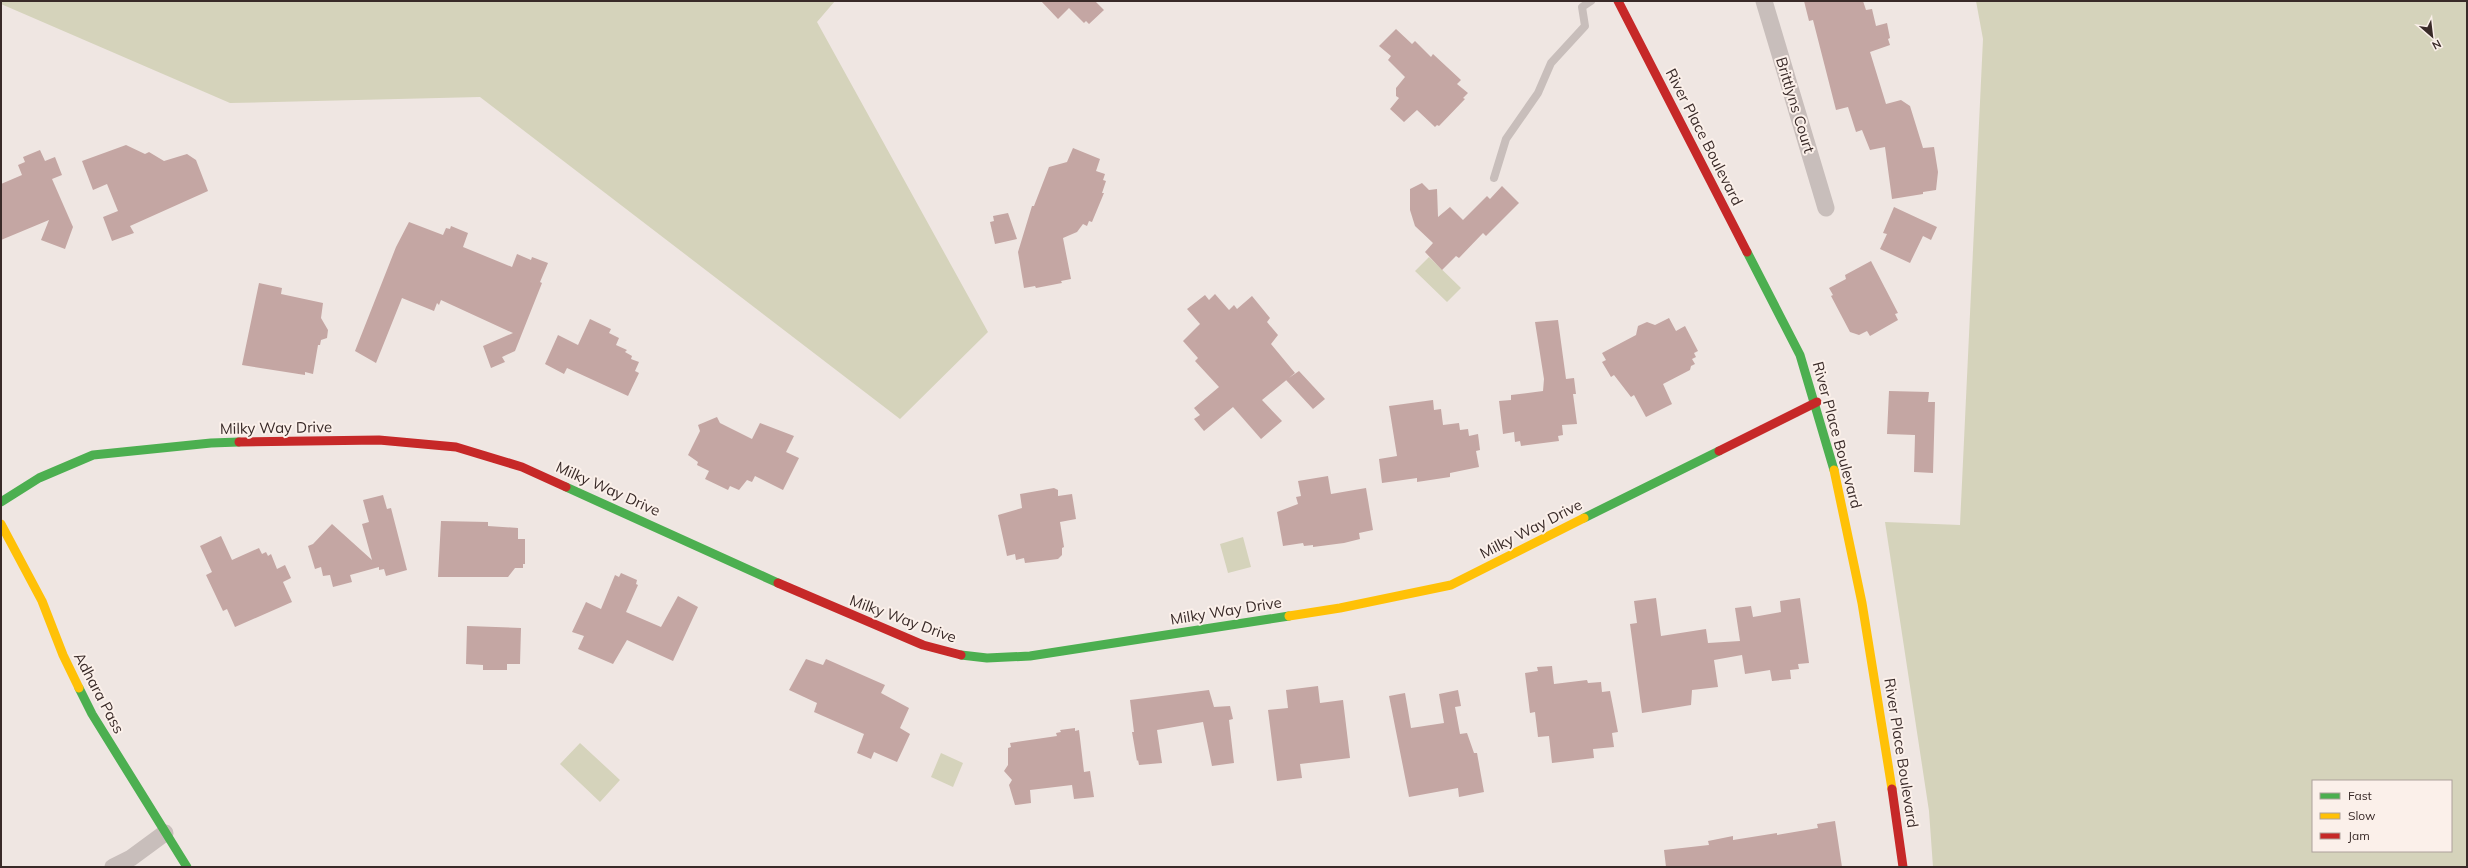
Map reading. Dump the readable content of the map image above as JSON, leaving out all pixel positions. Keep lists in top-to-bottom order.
{
  "streets": {
    "street": [
      "Brittlyns Court",
      "River Place Boulevard",
      "Milky Way Drive",
      "Adhara Pass"
    ]
  },
  "crossings": [
    ["River Place Boulevard", "Milky Way Drive"]
  ],
  "legend": ["Fast", "Slow", "Jam"],
  "north": "bottom right"
}
